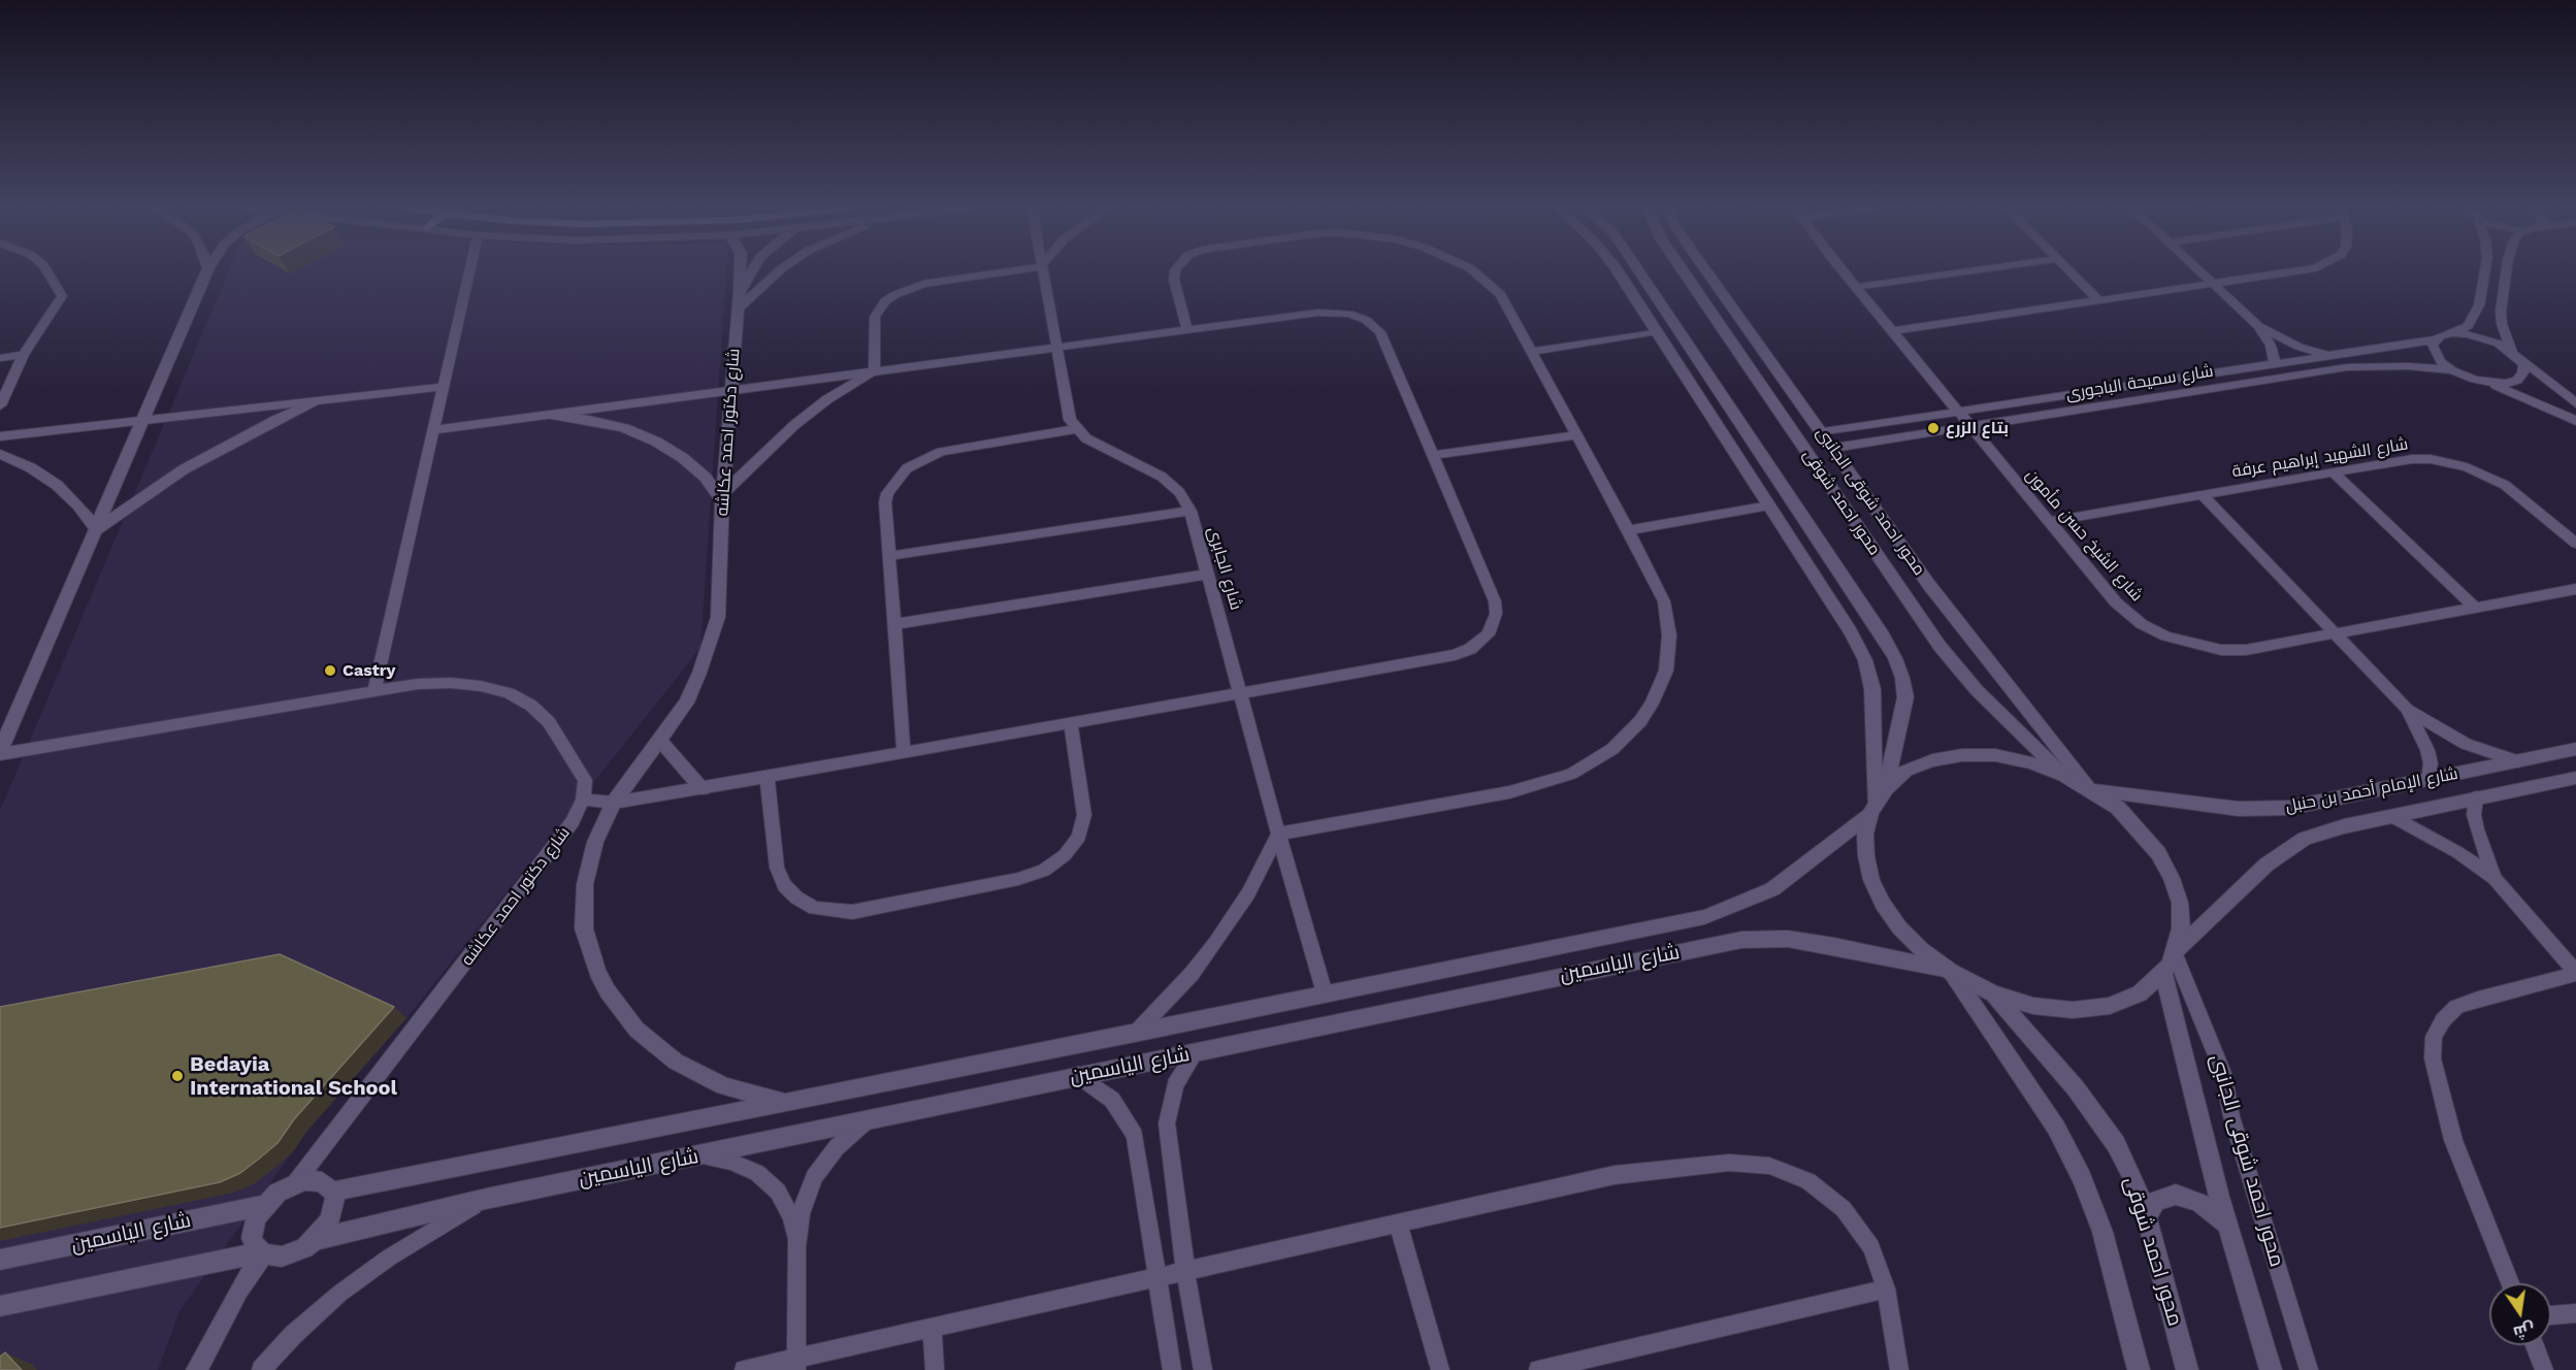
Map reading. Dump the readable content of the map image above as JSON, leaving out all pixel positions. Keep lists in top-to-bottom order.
{
  "streets": {
    "street": [
      "شارع سميحة الباجورى",
      "شارع دكتور احمد عكاشه",
      "شارع الشهيد إبراهيم عرفة",
      "محور احمد شوقى الجانبى",
      "محور احمد شوقى",
      "شارع الشيخ حسن مأمون",
      "شارع الجابرى",
      "شارع الإمام أحمد بن حنبل",
      "شارع الياسمين"
    ]
  },
  "crossings": [
    ["شارع سميحة الباجورى", "محور احمد شوقى الجانبى"],
    ["شارع سميحة الباجورى", "شارع الشيخ حسن مأمون"],
    ["شارع دكتور احمد عكاشه", "شارع الياسمين"],
    ["شارع الشهيد إبراهيم عرفة", "شارع الشيخ حسن مأمون"],
    ["محور احمد شوقى الجانبى", "شارع الإمام أحمد بن حنبل"],
    ["شارع الجابرى", "شارع الياسمين"]
  ],
  "places": ["بتاع الزرع", "Castry", "Bedayia International School"],
  "north": "bottom"
}
